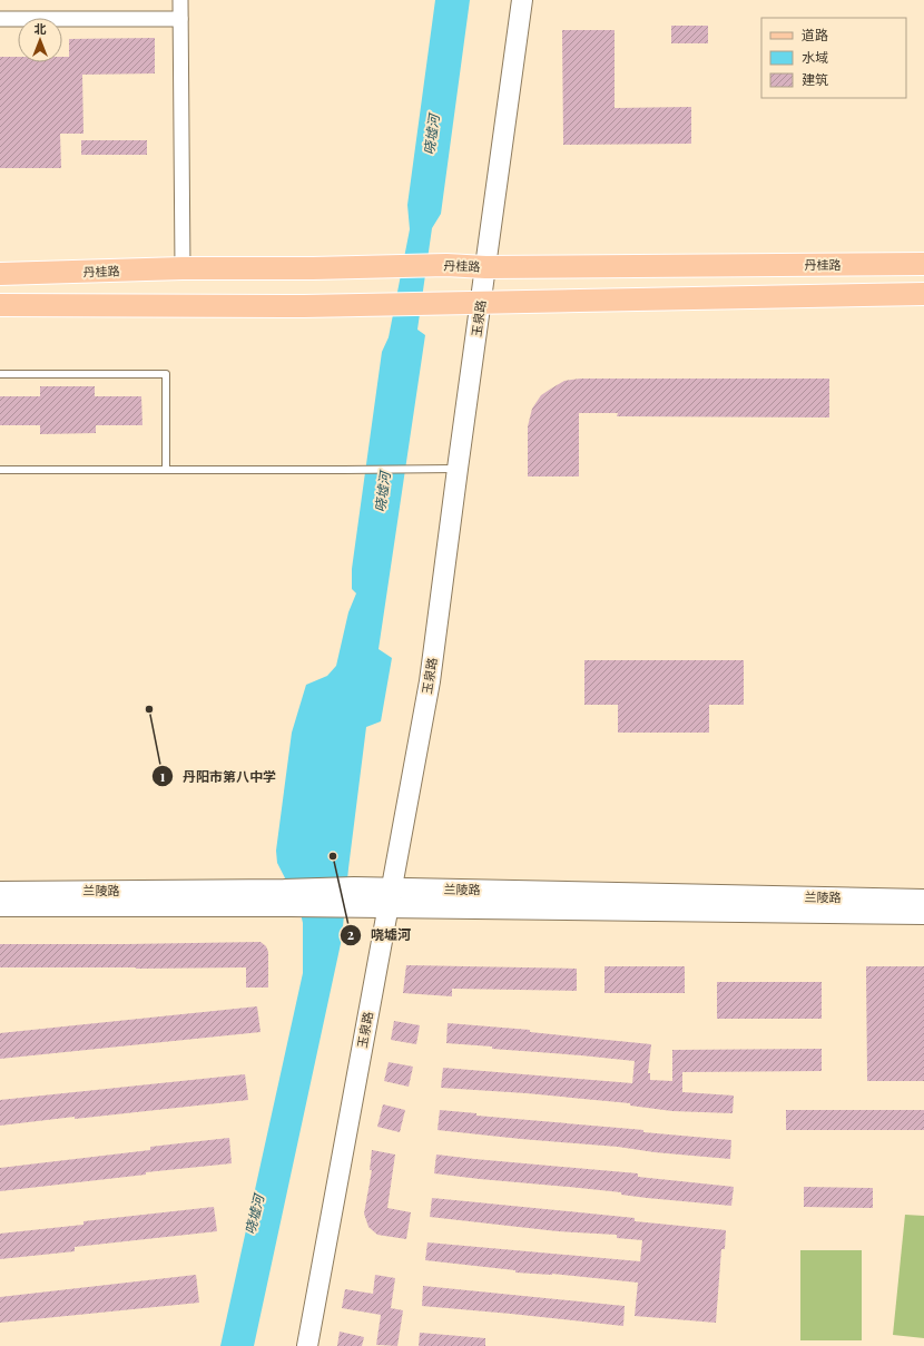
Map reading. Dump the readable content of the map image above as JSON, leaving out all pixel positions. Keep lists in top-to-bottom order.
{
  "streets": {
    "main road": ["丹桂路"],
    "street": ["玉泉路", "兰陵路"]
  },
  "crossings": [
    ["丹桂路", "玉泉路"],
    ["玉泉路", "兰陵路"]
  ],
  "water": ["哓墟河"],
  "places": ["丹阳市第八中学", "哓墟河"],
  "legend": ["道路", "水域", "建筑"],
  "north": "top"
}
